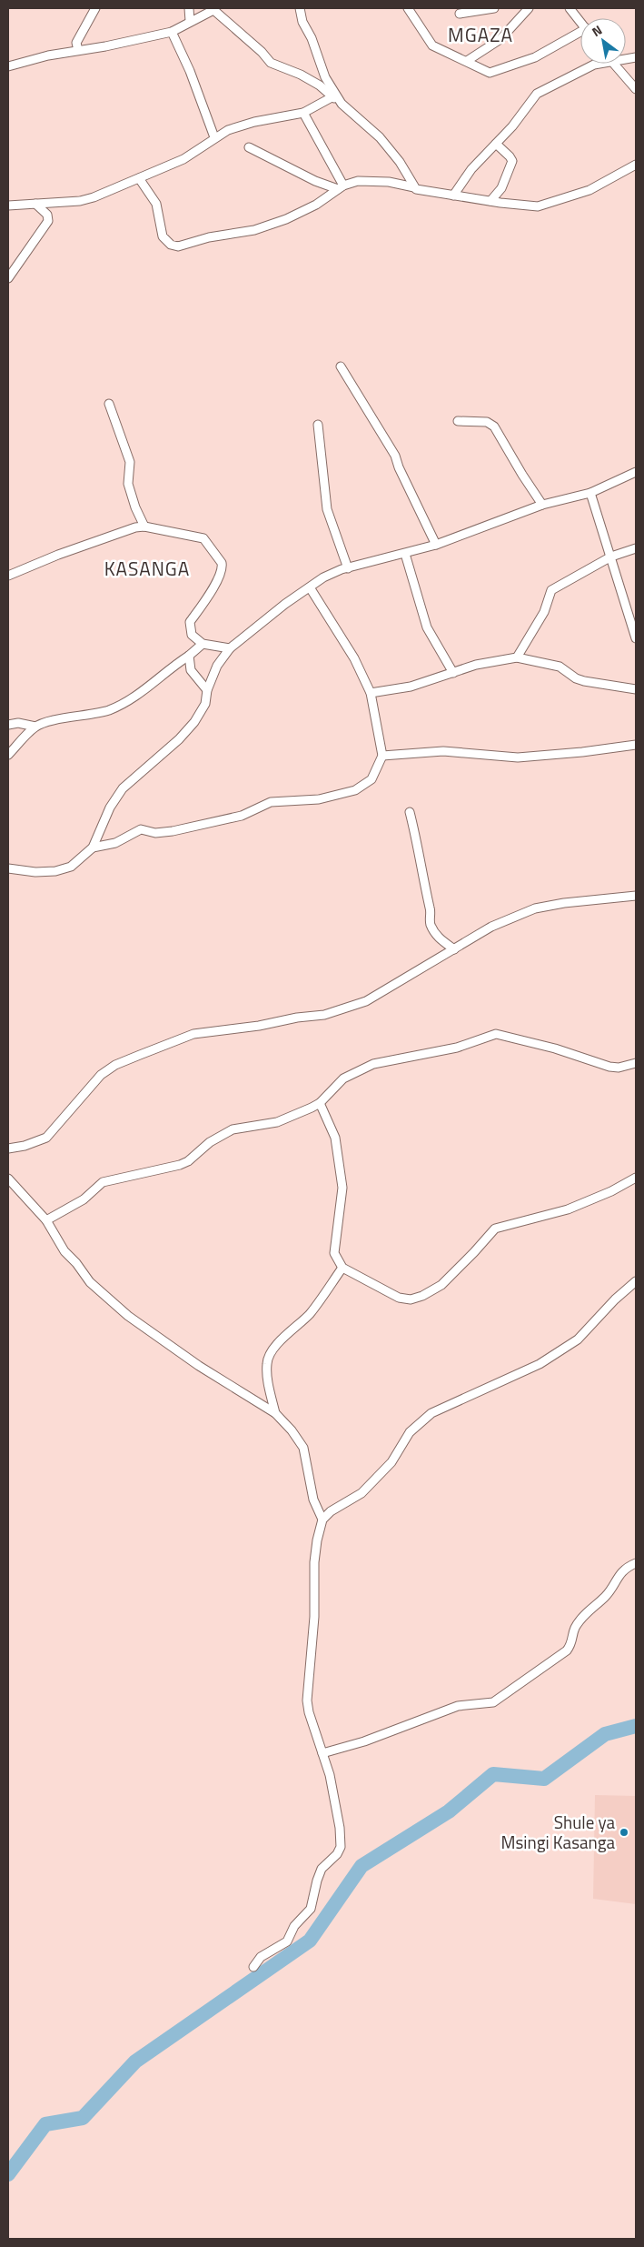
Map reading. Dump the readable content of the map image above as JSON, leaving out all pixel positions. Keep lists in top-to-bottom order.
{
  "districts": ["MGAZA", "KASANGA"],
  "places": ["Shule ya Msingi Kasanga"],
  "north": "top left"
}
